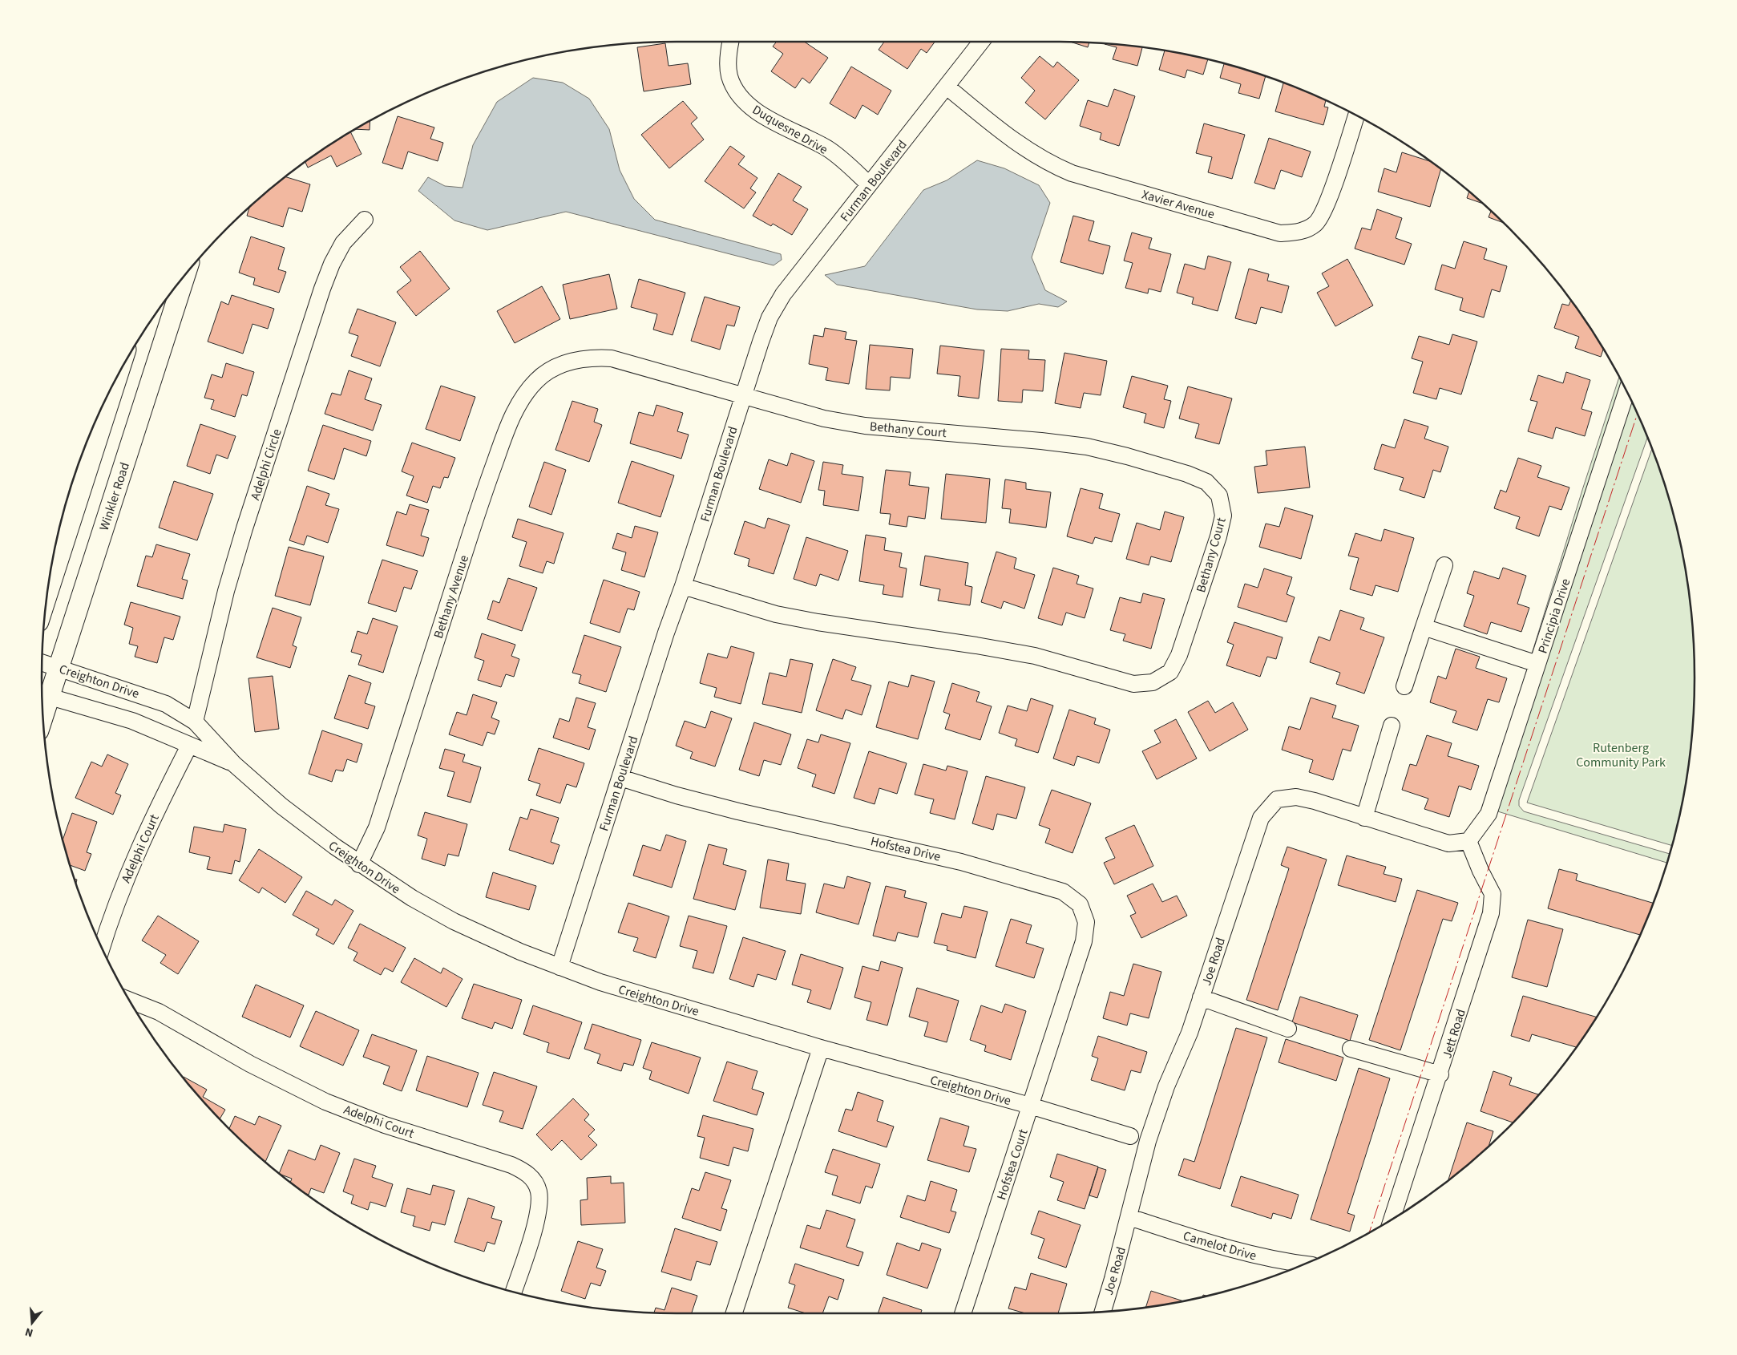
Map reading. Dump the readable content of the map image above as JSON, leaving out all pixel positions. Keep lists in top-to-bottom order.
{
  "streets": {
    "street": [
      "Duquesne Drive",
      "Furman Boulevard",
      "Xavier Avenue",
      "Bethany Court",
      "Adelphi Circle",
      "Winkler Road",
      "Bethany Avenue",
      "Principia Drive",
      "Creighton Drive",
      "Adelphi Court",
      "Hofstea Drive",
      "Joe Road",
      "Jett Road",
      "Hofstea Court",
      "Camelot Drive"
    ]
  },
  "crossings": [
    ["Duquesne Drive", "Furman Boulevard"],
    ["Furman Boulevard", "Xavier Avenue"],
    ["Furman Boulevard", "Bethany Court"],
    ["Furman Boulevard", "Creighton Drive"],
    ["Furman Boulevard", "Hofstea Drive"],
    ["Bethany Court", "Bethany Avenue"],
    ["Adelphi Circle", "Creighton Drive"],
    ["Winkler Road", "Creighton Drive"],
    ["Bethany Avenue", "Creighton Drive"],
    ["Principia Drive", "Joe Road"],
    ["Principia Drive", "Jett Road"],
    ["Creighton Drive", "Adelphi Court"],
    ["Creighton Drive", "Hofstea Court"],
    ["Hofstea Drive", "Hofstea Court"],
    ["Joe Road", "Jett Road"],
    ["Joe Road", "Camelot Drive"]
  ],
  "parks": ["Rutenberg Community Park"],
  "north": "bottom"
}
